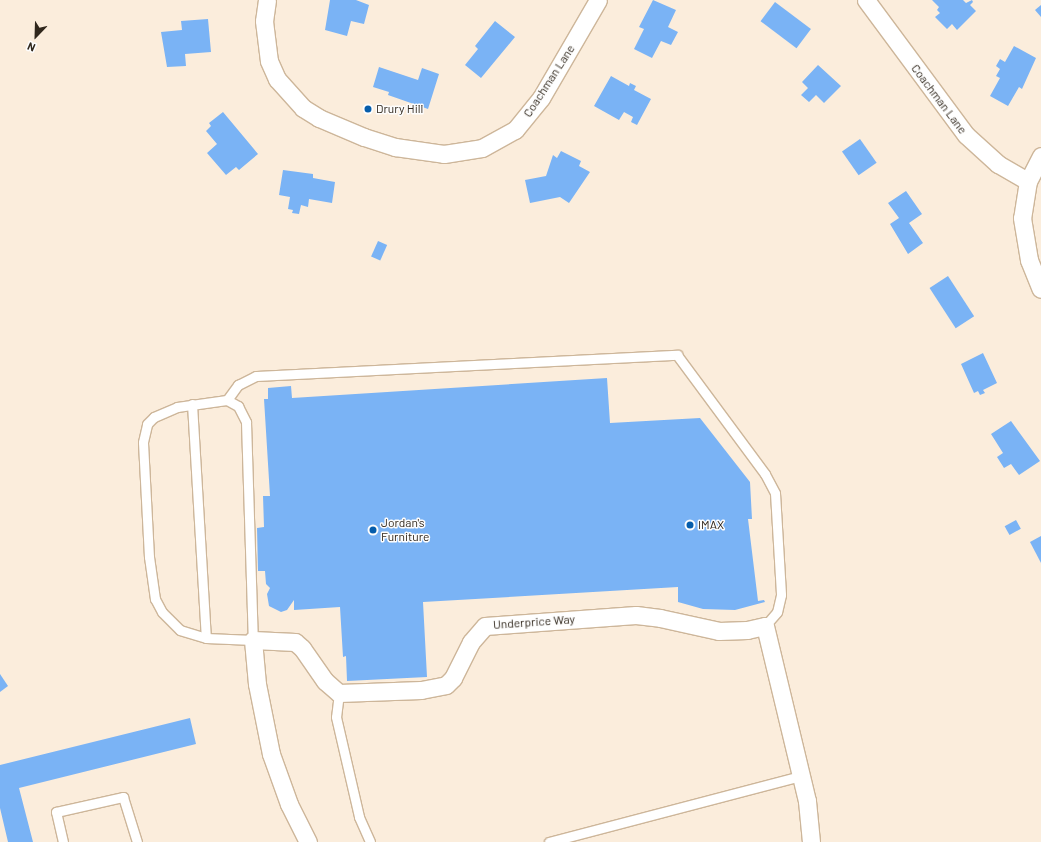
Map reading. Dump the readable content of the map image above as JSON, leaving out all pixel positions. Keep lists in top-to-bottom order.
{
  "streets": {
    "street": ["Coachman Lane", "Underprice Way"]
  },
  "places": ["Drury Hill", "IMAX", "Jordan's Furniture"],
  "north": "bottom left"
}
